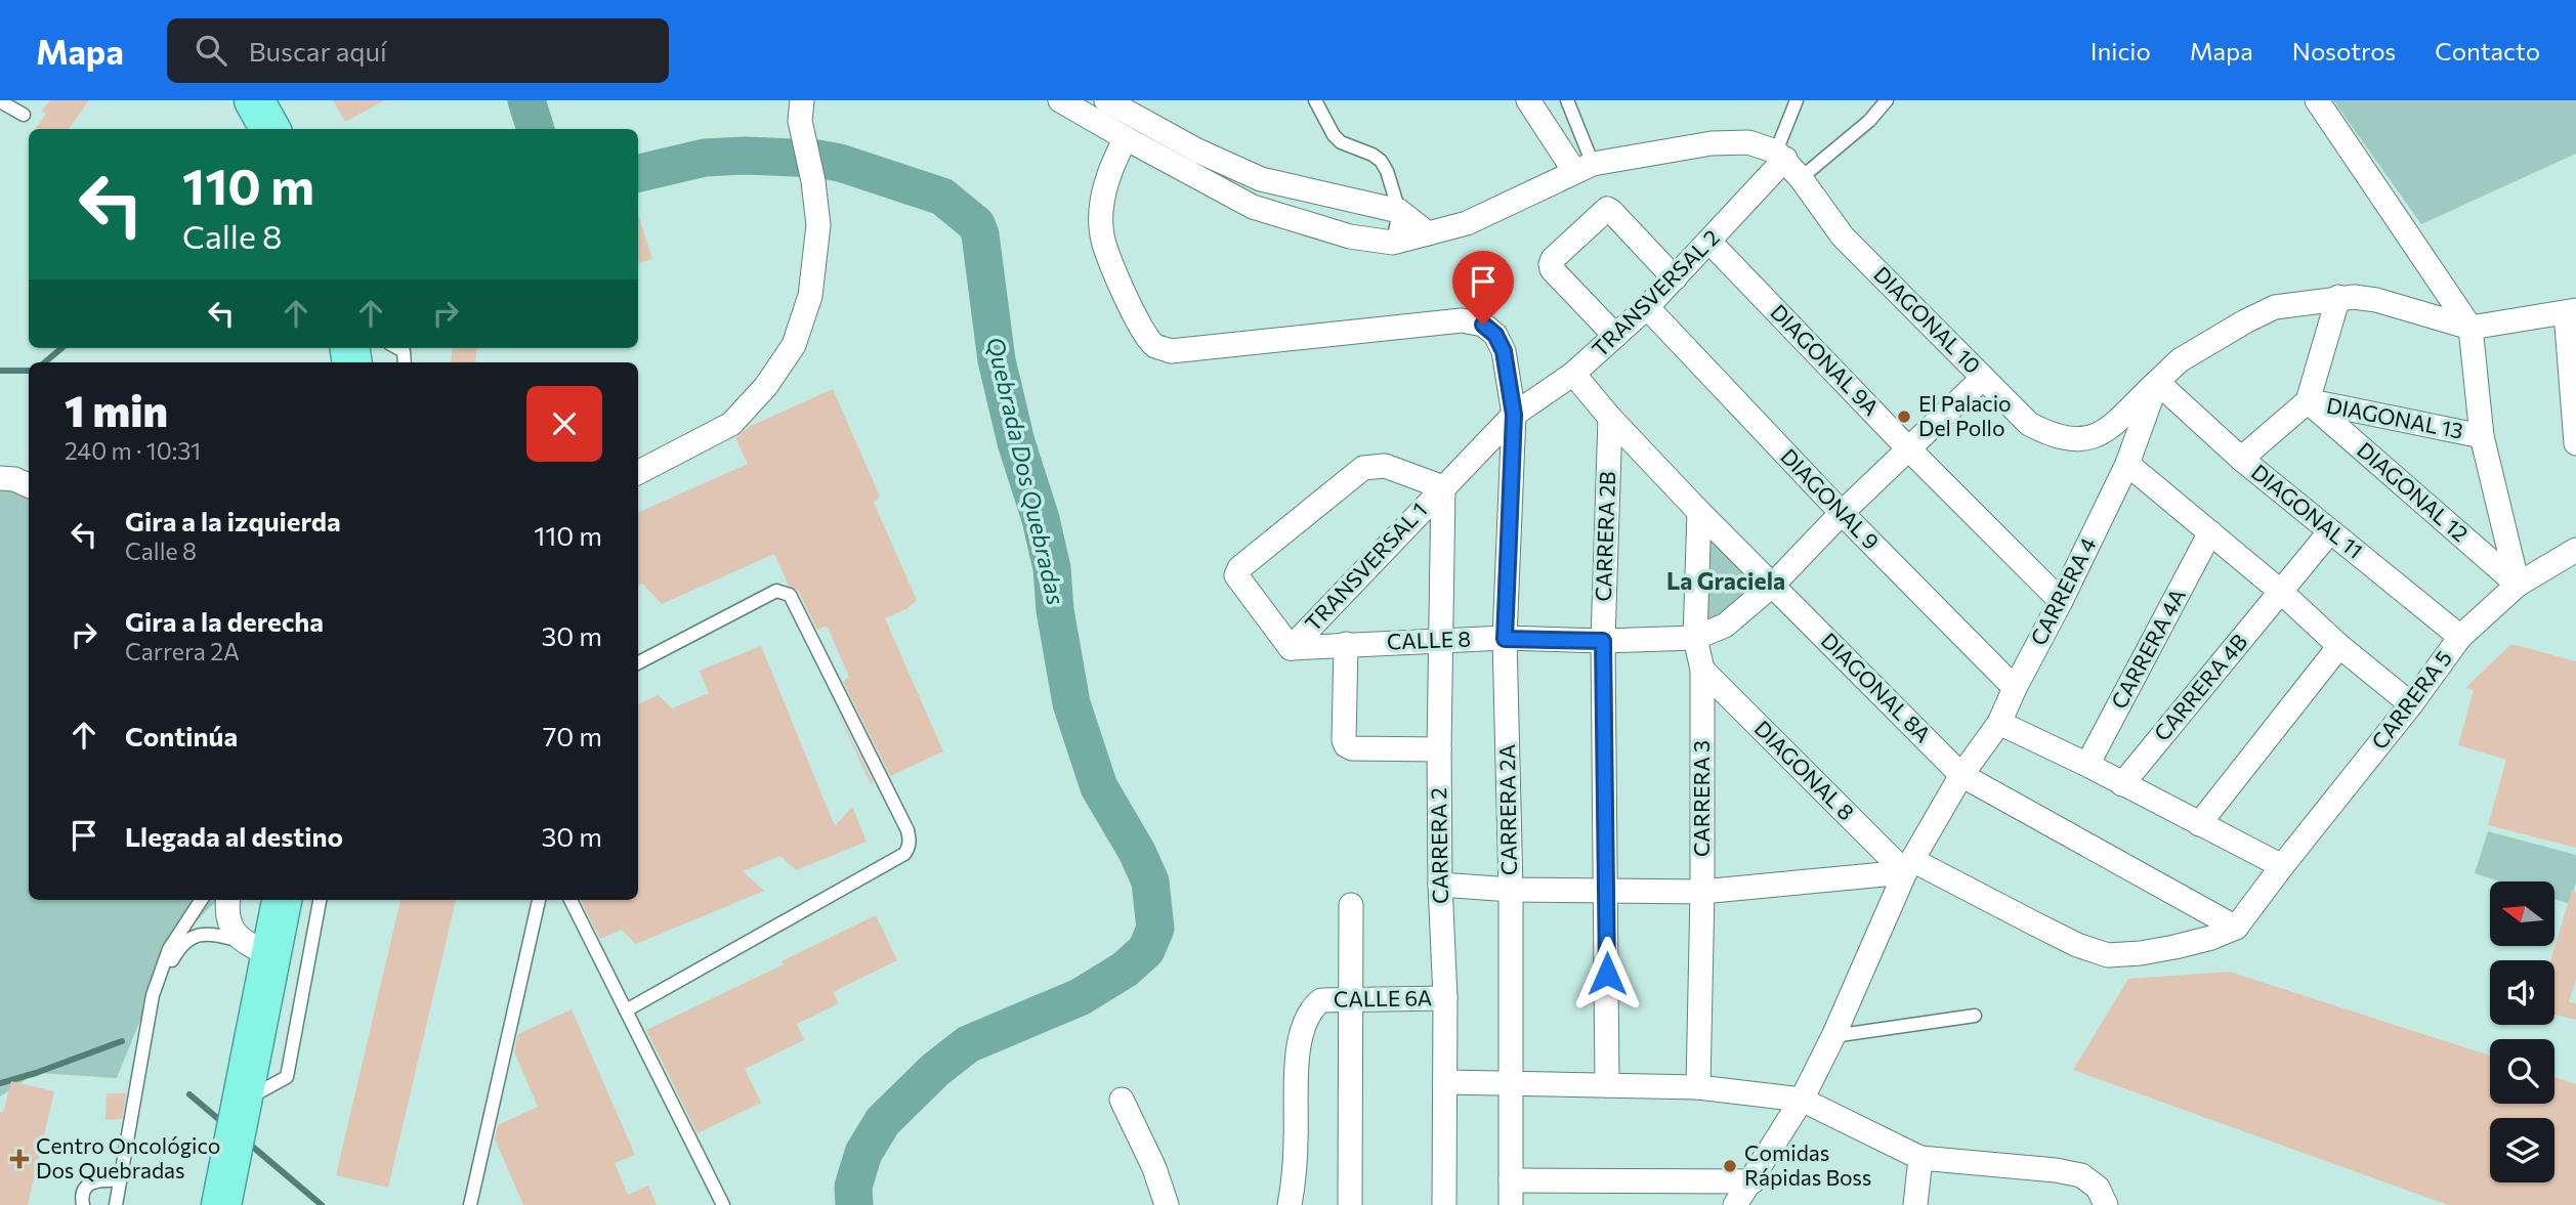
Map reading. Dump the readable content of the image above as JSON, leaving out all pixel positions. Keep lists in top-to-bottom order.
{
  "streets": {
    "street": [
      "TRANSVERSAL 2",
      "DIAGONAL 10",
      "DIAGONAL 9A",
      "DIAGONAL 13",
      "DIAGONAL 12",
      "DIAGONAL 9",
      "DIAGONAL 11",
      "CARRERA 2B",
      "TRANSVERSAL 1",
      "CARRERA 4",
      "CALLE 8",
      "CARRERA 4A",
      "DIAGONAL 8A",
      "CARRERA 4B",
      "CARRERA 5",
      "DIAGONAL 8",
      "CARRERA 3",
      "CARRERA 2A",
      "CARRERA 2",
      "CALLE 6A"
    ]
  },
  "crossings": [
    ["TRANSVERSAL 2", "DIAGONAL 10"],
    ["TRANSVERSAL 2", "DIAGONAL 9A"],
    ["TRANSVERSAL 2", "DIAGONAL 9"],
    ["TRANSVERSAL 2", "TRANSVERSAL 1"],
    ["TRANSVERSAL 2", "DIAGONAL 8A"],
    ["TRANSVERSAL 2", "CARRERA 2A"],
    ["TRANSVERSAL 2", "CARRERA 2"],
    ["DIAGONAL 10", "DIAGONAL 11"],
    ["DIAGONAL 10", "CARRERA 4"],
    ["DIAGONAL 9A", "CARRERA 4"],
    ["DIAGONAL 13", "DIAGONAL 12"],
    ["DIAGONAL 12", "CARRERA 5"],
    ["DIAGONAL 9", "CARRERA 4"],
    ["DIAGONAL 11", "CARRERA 4"],
    ["DIAGONAL 11", "CARRERA 4B"],
    ["DIAGONAL 11", "CARRERA 5"],
    ["CARRERA 2B", "CALLE 8"],
    ["CARRERA 2B", "DIAGONAL 8A"],
    ["TRANSVERSAL 1", "CALLE 8"],
    ["TRANSVERSAL 1", "CARRERA 2"],
    ["CARRERA 4", "DIAGONAL 8A"],
    ["CARRERA 4", "DIAGONAL 8"],
    ["CALLE 8", "CARRERA 3"],
    ["CALLE 8", "CARRERA 2A"],
    ["CALLE 8", "CARRERA 2"],
    ["DIAGONAL 8A", "CARRERA 5"],
    ["DIAGONAL 8A", "DIAGONAL 8"],
    ["DIAGONAL 8A", "CARRERA 3"],
    ["CARRERA 5", "DIAGONAL 8"],
    ["DIAGONAL 8", "CARRERA 3"],
    ["CARRERA 2", "CALLE 6A"]
  ],
  "districts": ["La Graciela"],
  "water": ["Quebrada Dos Quebradas"],
  "places": {
    "other": ["El Palacio Del Pollo", "Comidas Rápidas Boss"],
    "health": ["Centro Oncológico Dos Quebradas"]
  },
  "north": "left",
  "page": {
    "header": "Mapa",
    "search": "Buscar aquí",
    "nav": [
      "Inicio",
      "Mapa",
      "Nosotros",
      "Contacto"
    ],
    "turn": ["110 m", "Calle 8"],
    "heading": ["1 min", "240 m · 10:31"],
    "list": [
      {
        "name": "Gira a la izquierda",
        "note": "Calle 8",
        "value": "110 m"
      },
      {
        "name": "Gira a la derecha",
        "note": "Carrera 2A",
        "value": "30 m"
      },
      {
        "name": "Continúa",
        "value": "70 m"
      },
      {
        "name": "Llegada al destino",
        "value": "30 m"
      }
    ]
  }
}
